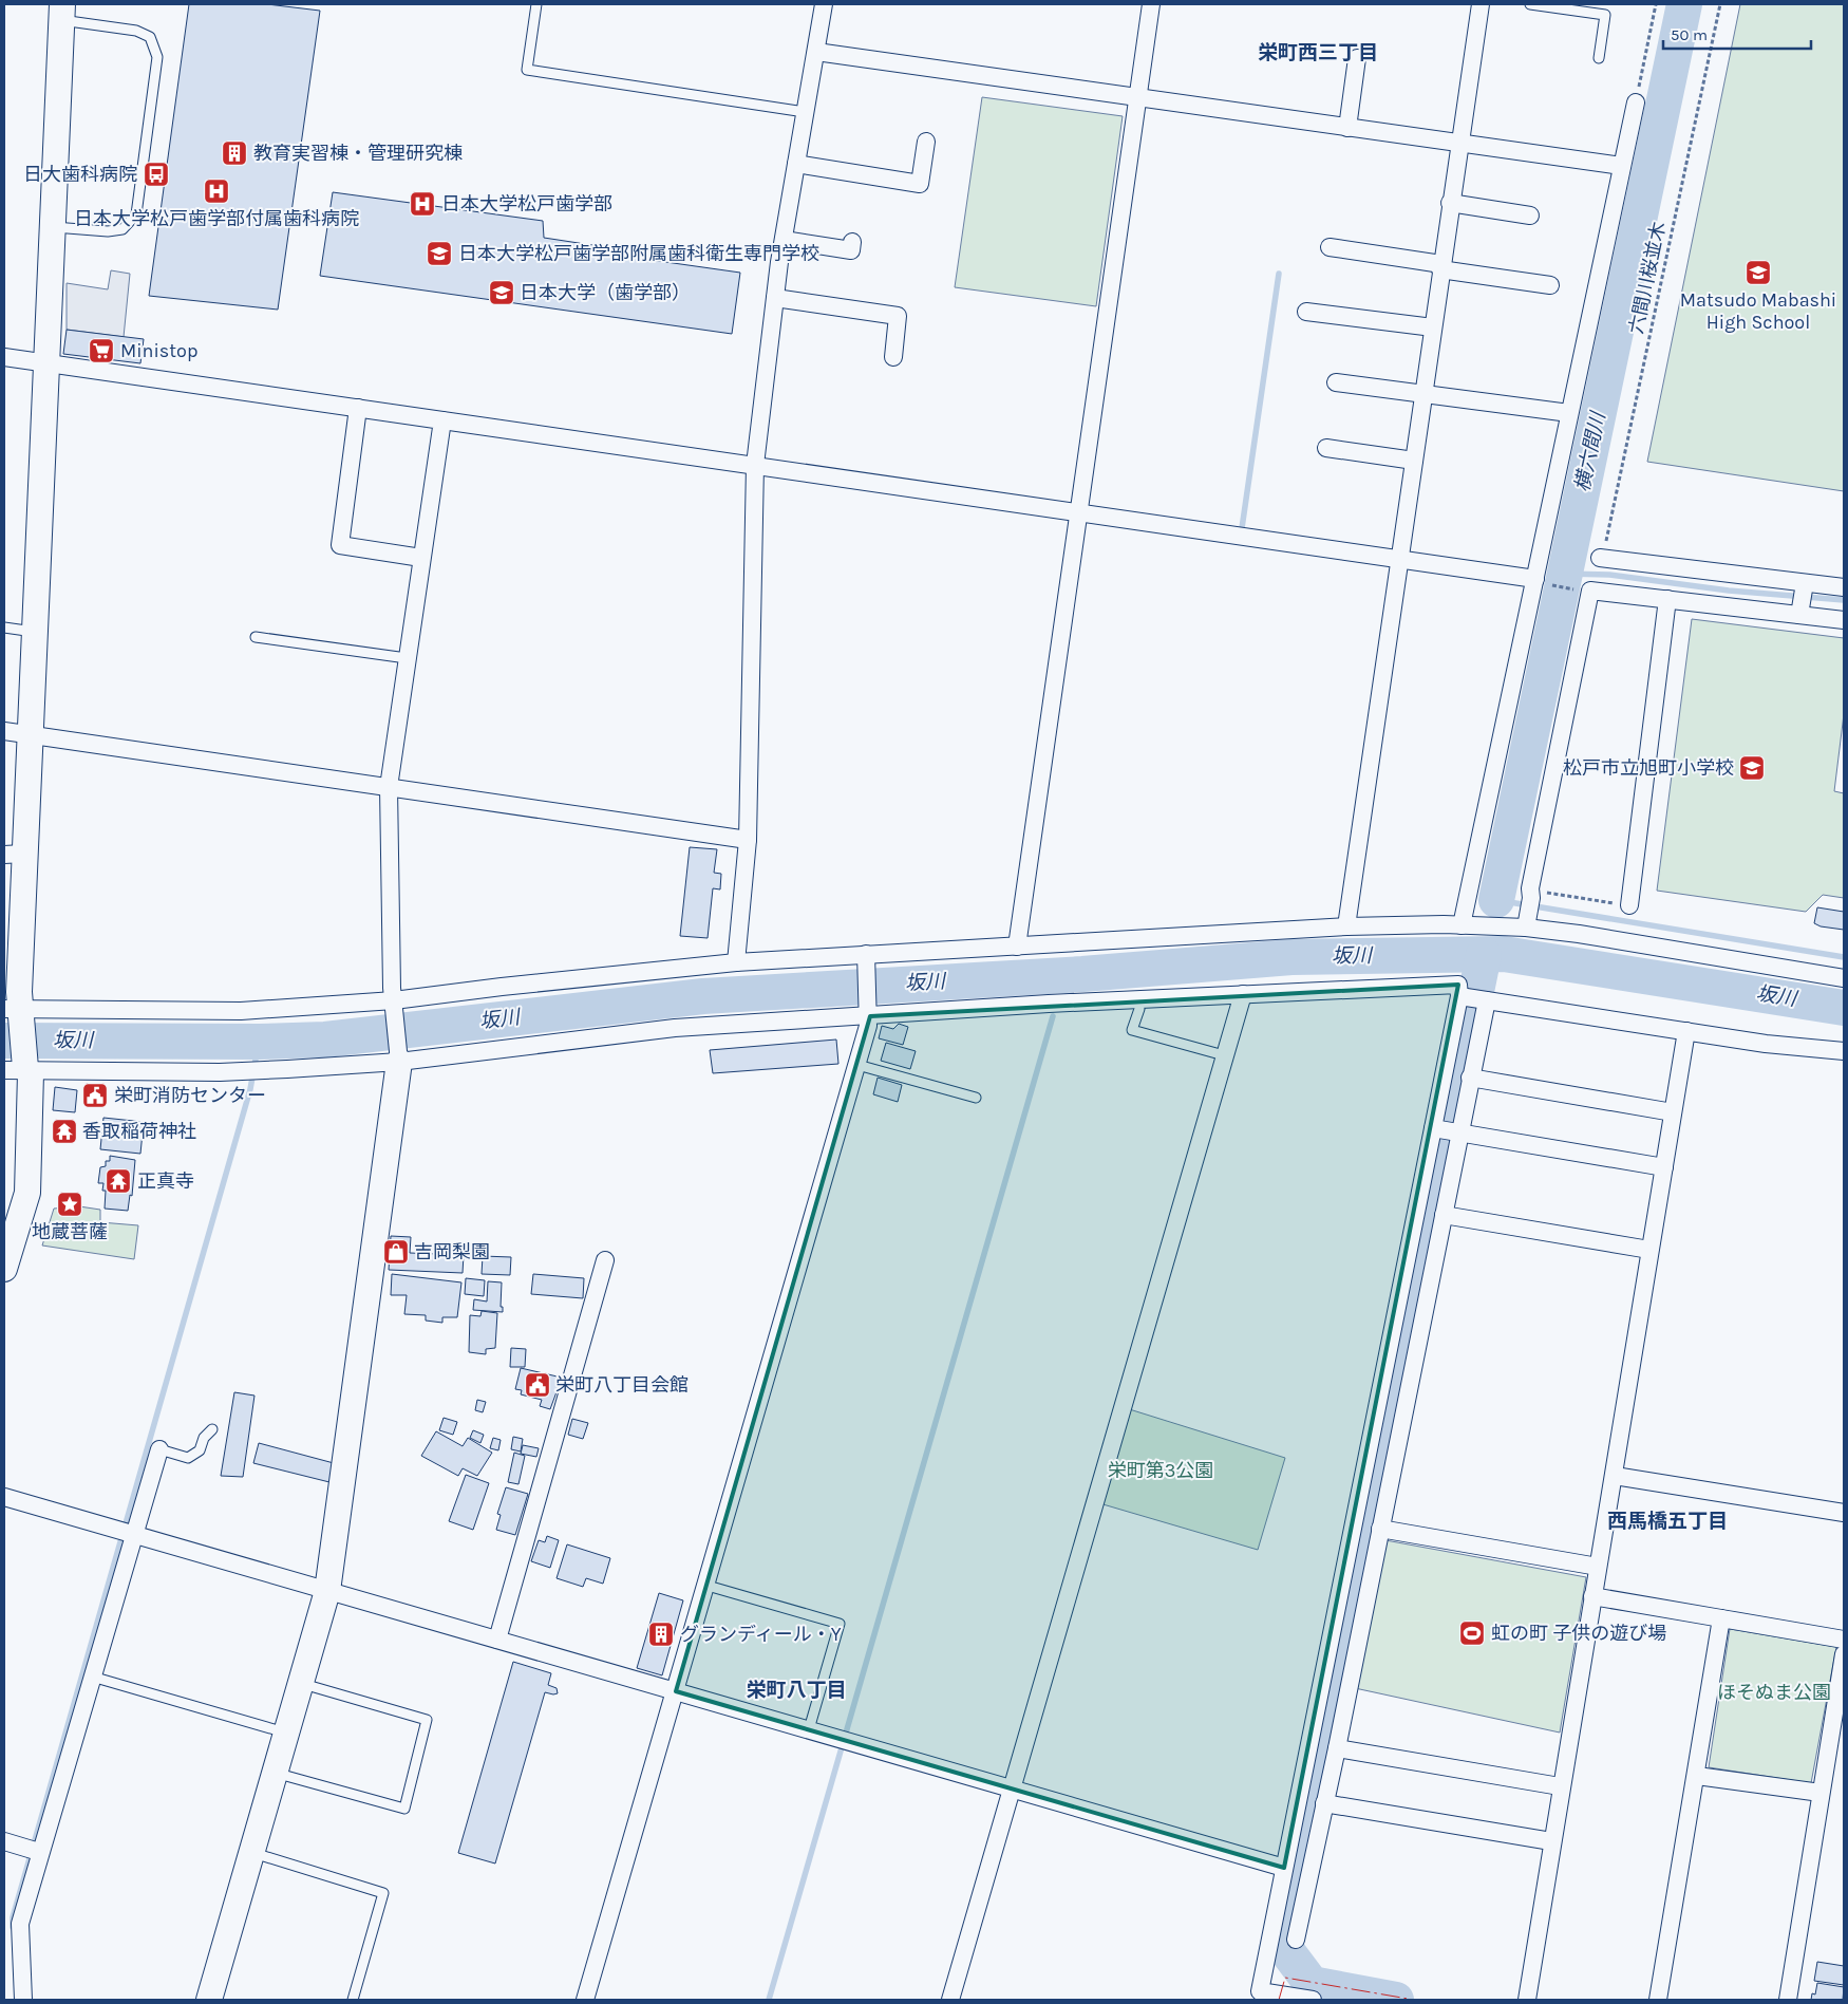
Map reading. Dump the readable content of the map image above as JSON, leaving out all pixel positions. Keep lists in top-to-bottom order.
{
  "streets": {
    "path": ["六間川桜並木"]
  },
  "districts": ["栄町西三丁目", "西馬橋五丁目", "栄町八丁目"],
  "water": ["横六間川", "坂川"],
  "parks": ["栄町第3公園", "ほそぬま公園"],
  "places": {
    "building": ["教育実習棟・管理研究棟", "グランディール・Y"],
    "bus stop": ["日大歯科病院"],
    "hospital": ["日本大学松戸歯学部付属歯科病院", "日本大学松戸歯学部"],
    "school or university": [
      "日本大学松戸歯学部附属歯科衛生専門学校",
      "Matsudo Mabashi High School",
      "日本大学（歯学部）",
      "松戸市立旭町小学校"
    ],
    "supermarket": ["Ministop"],
    "public building": ["栄町消防センター", "栄町八丁目会館"],
    "temple": ["香取稲荷神社", "正真寺"],
    "place": ["地蔵菩薩"],
    "shop": ["吉岡梨園"],
    "sports": ["虹の町 子供の遊び場"]
  },
  "scale_bar": "50 m"
}
